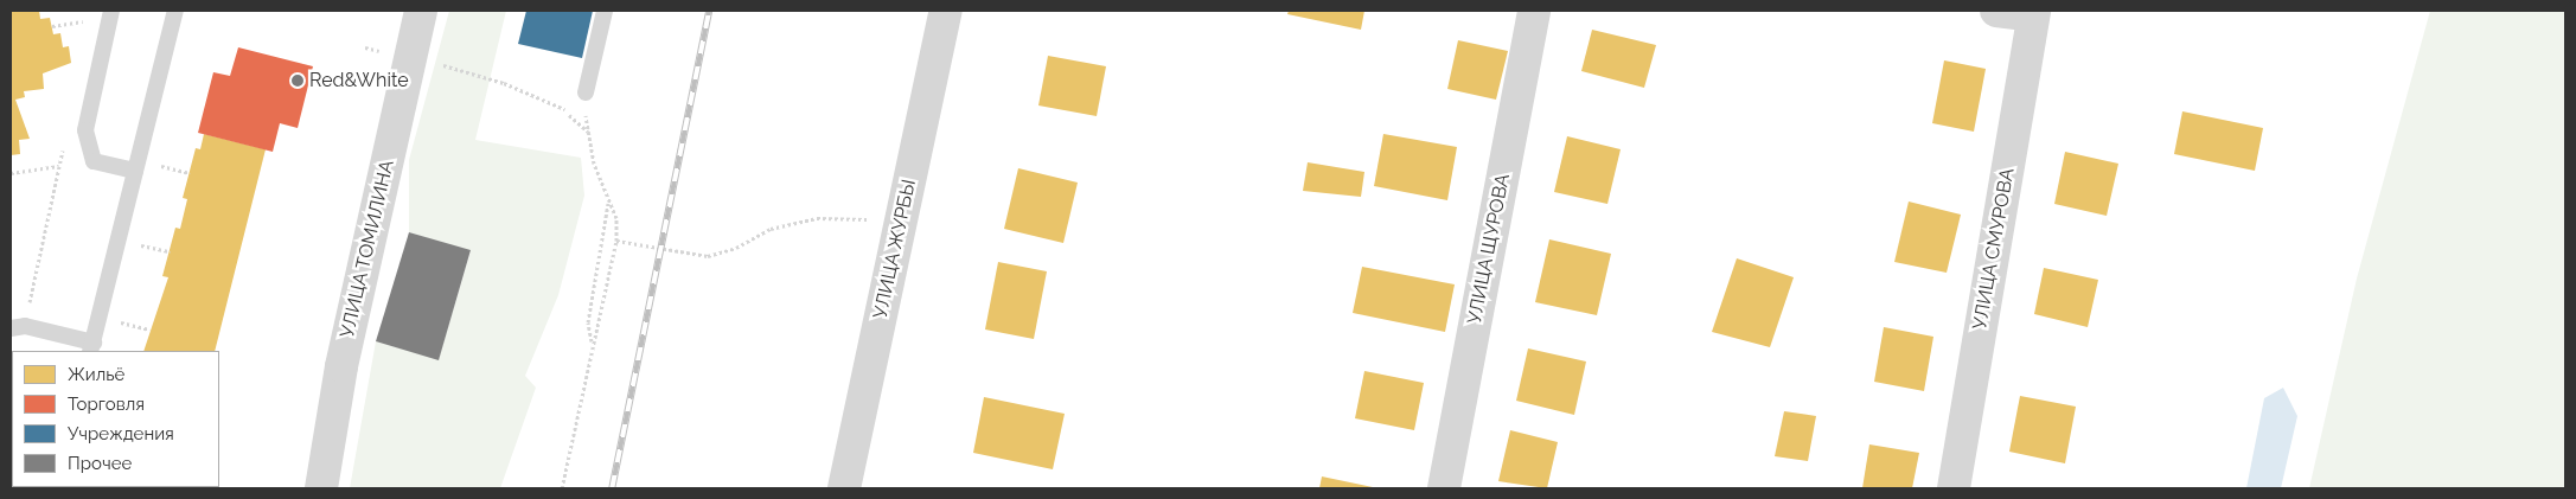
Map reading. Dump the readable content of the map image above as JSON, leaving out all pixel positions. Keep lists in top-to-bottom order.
{
  "streets": {
    "street": [
      "УЛИЦА ТОМИЛИНА",
      "УЛИЦА ЖУРБЫ",
      "УЛИЦА ЩУРОВА",
      "УЛИЦА СМУРОВА"
    ]
  },
  "places": ["Red&White"],
  "legend": [
    "Жильё",
    "Торговля",
    "Учреждения",
    "Прочее"
  ]
}
